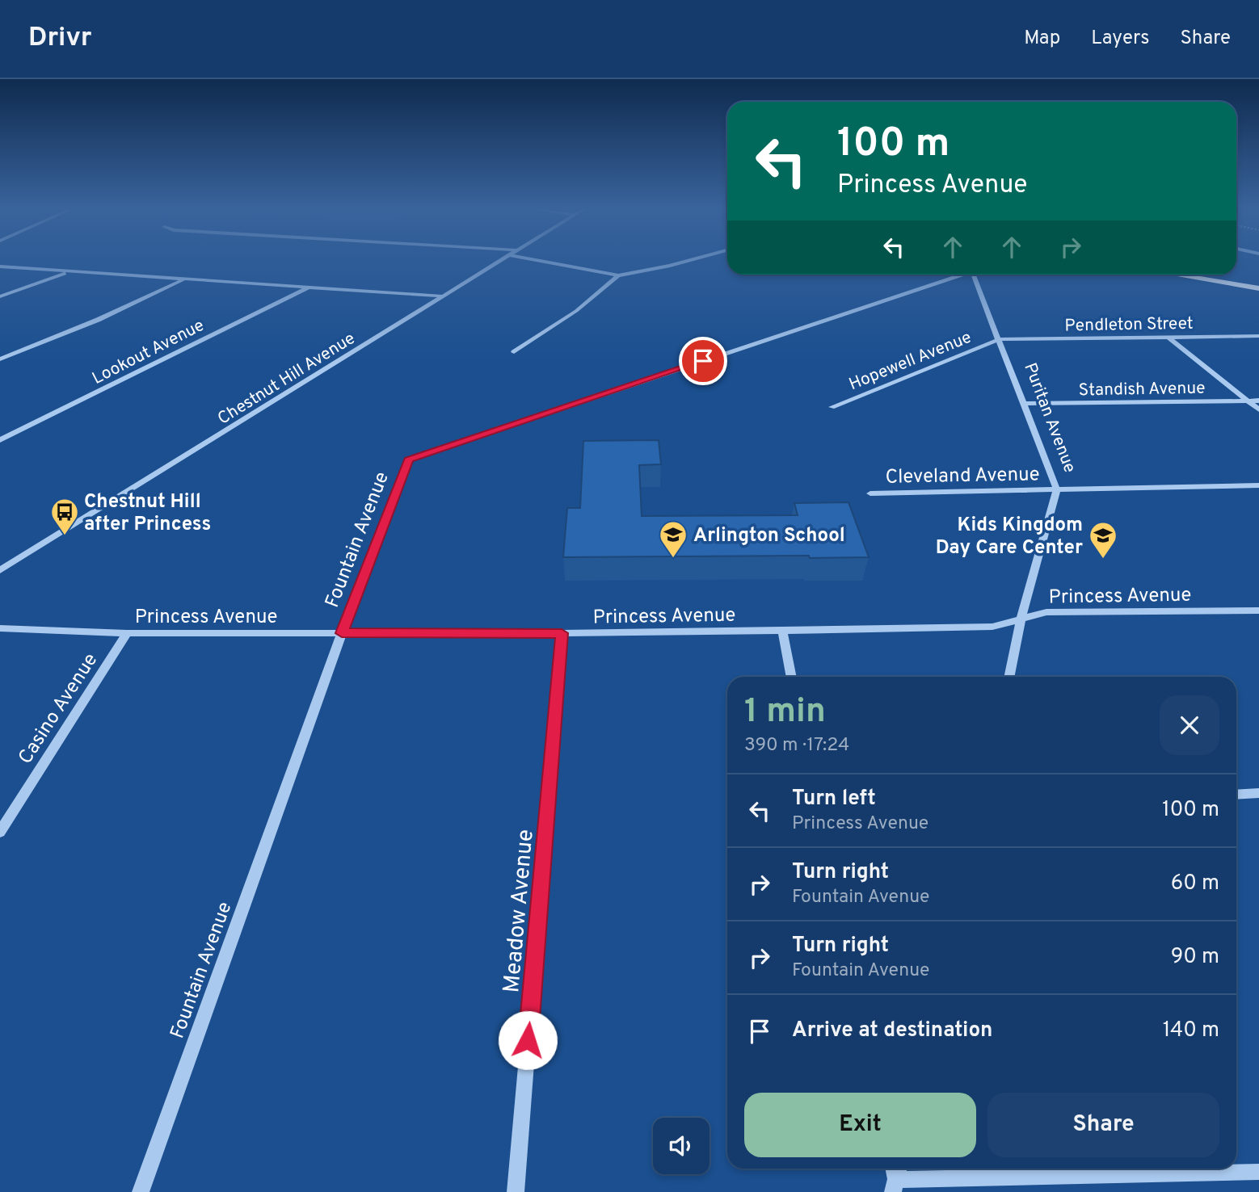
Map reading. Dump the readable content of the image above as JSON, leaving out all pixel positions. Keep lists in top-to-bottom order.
{
  "streets": {
    "street": [
      "Pendleton Street",
      "Lookout Avenue",
      "Hopewell Avenue",
      "Chestnut Hill Avenue",
      "Standish Avenue",
      "Puritan Avenue",
      "Cleveland Avenue",
      "Fountain Avenue",
      "Princess Avenue",
      "Casino Avenue",
      "Meadow Avenue"
    ]
  },
  "crossings": [
    ["Pendleton Street", "Hopewell Avenue"],
    ["Pendleton Street", "Puritan Avenue"],
    ["Hopewell Avenue", "Puritan Avenue"],
    ["Standish Avenue", "Puritan Avenue"],
    ["Puritan Avenue", "Cleveland Avenue"],
    ["Puritan Avenue", "Princess Avenue"],
    ["Fountain Avenue", "Princess Avenue"],
    ["Princess Avenue", "Casino Avenue"],
    ["Princess Avenue", "Meadow Avenue"]
  ],
  "places": {
    "bus stop": ["Chestnut Hill after Princess"],
    "school or university": ["Arlington School", "Kids Kingdom Day Care Center"]
  },
  "page": {
    "header": "Drivr",
    "nav": ["Map", "Layers", "Share"],
    "turn": ["100 m", "Princess Avenue"],
    "heading": ["1 min", "390 m · 17:24"],
    "list": [
      {
        "name": "Turn left",
        "note": "Princess Avenue",
        "value": "100 m"
      },
      {
        "name": "Turn right",
        "note": "Fountain Avenue",
        "value": "60 m"
      },
      {
        "name": "Turn right",
        "note": "Fountain Avenue",
        "value": "90 m"
      },
      {
        "name": "Arrive at destination",
        "value": "140 m"
      }
    ],
    "buttons": ["Exit", "Share"]
  }
}
